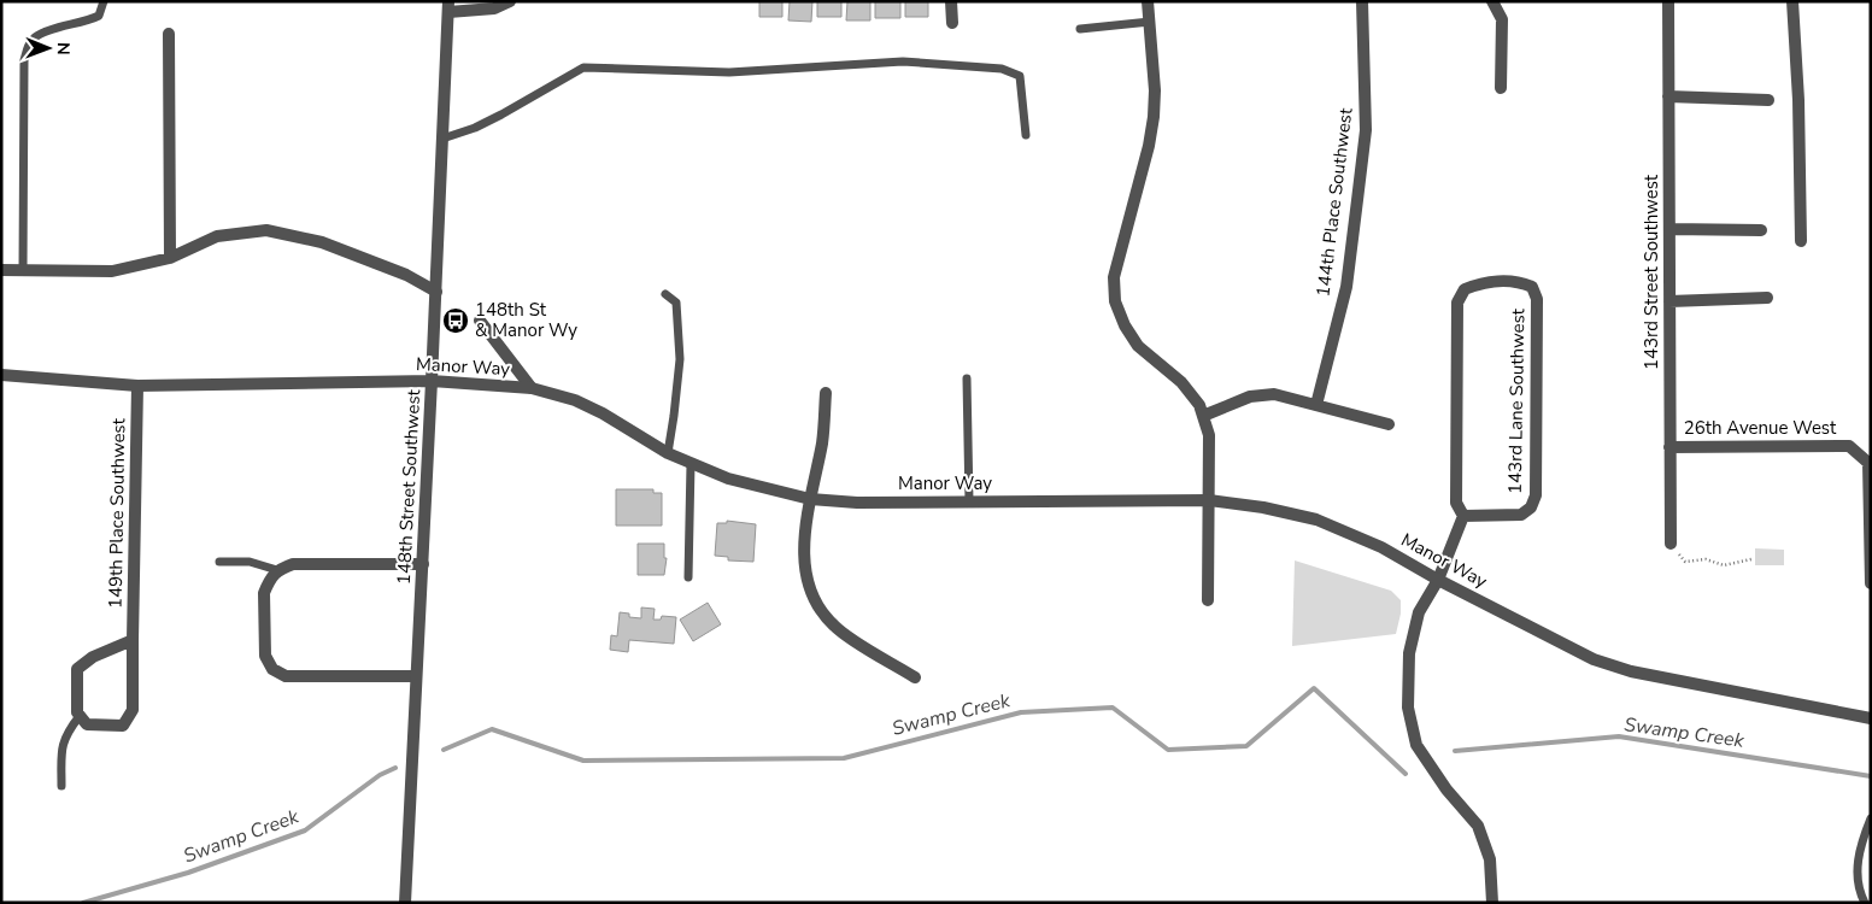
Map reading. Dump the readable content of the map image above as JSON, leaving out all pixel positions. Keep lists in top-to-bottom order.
{
  "streets": {
    "street": [
      "144th Place Southwest",
      "143rd Street Southwest",
      "Manor Way",
      "143rd Lane Southwest",
      "26th Avenue West",
      "148th Street Southwest",
      "149th Place Southwest"
    ]
  },
  "crossings": [
    ["143rd Street Southwest", "26th Avenue West"],
    ["Manor Way", "148th Street Southwest"],
    ["Manor Way", "149th Place Southwest"]
  ],
  "water": ["Swamp Creek"],
  "places": {
    "bus stop": ["148th St & Manor Wy"]
  },
  "north": "right"
}
